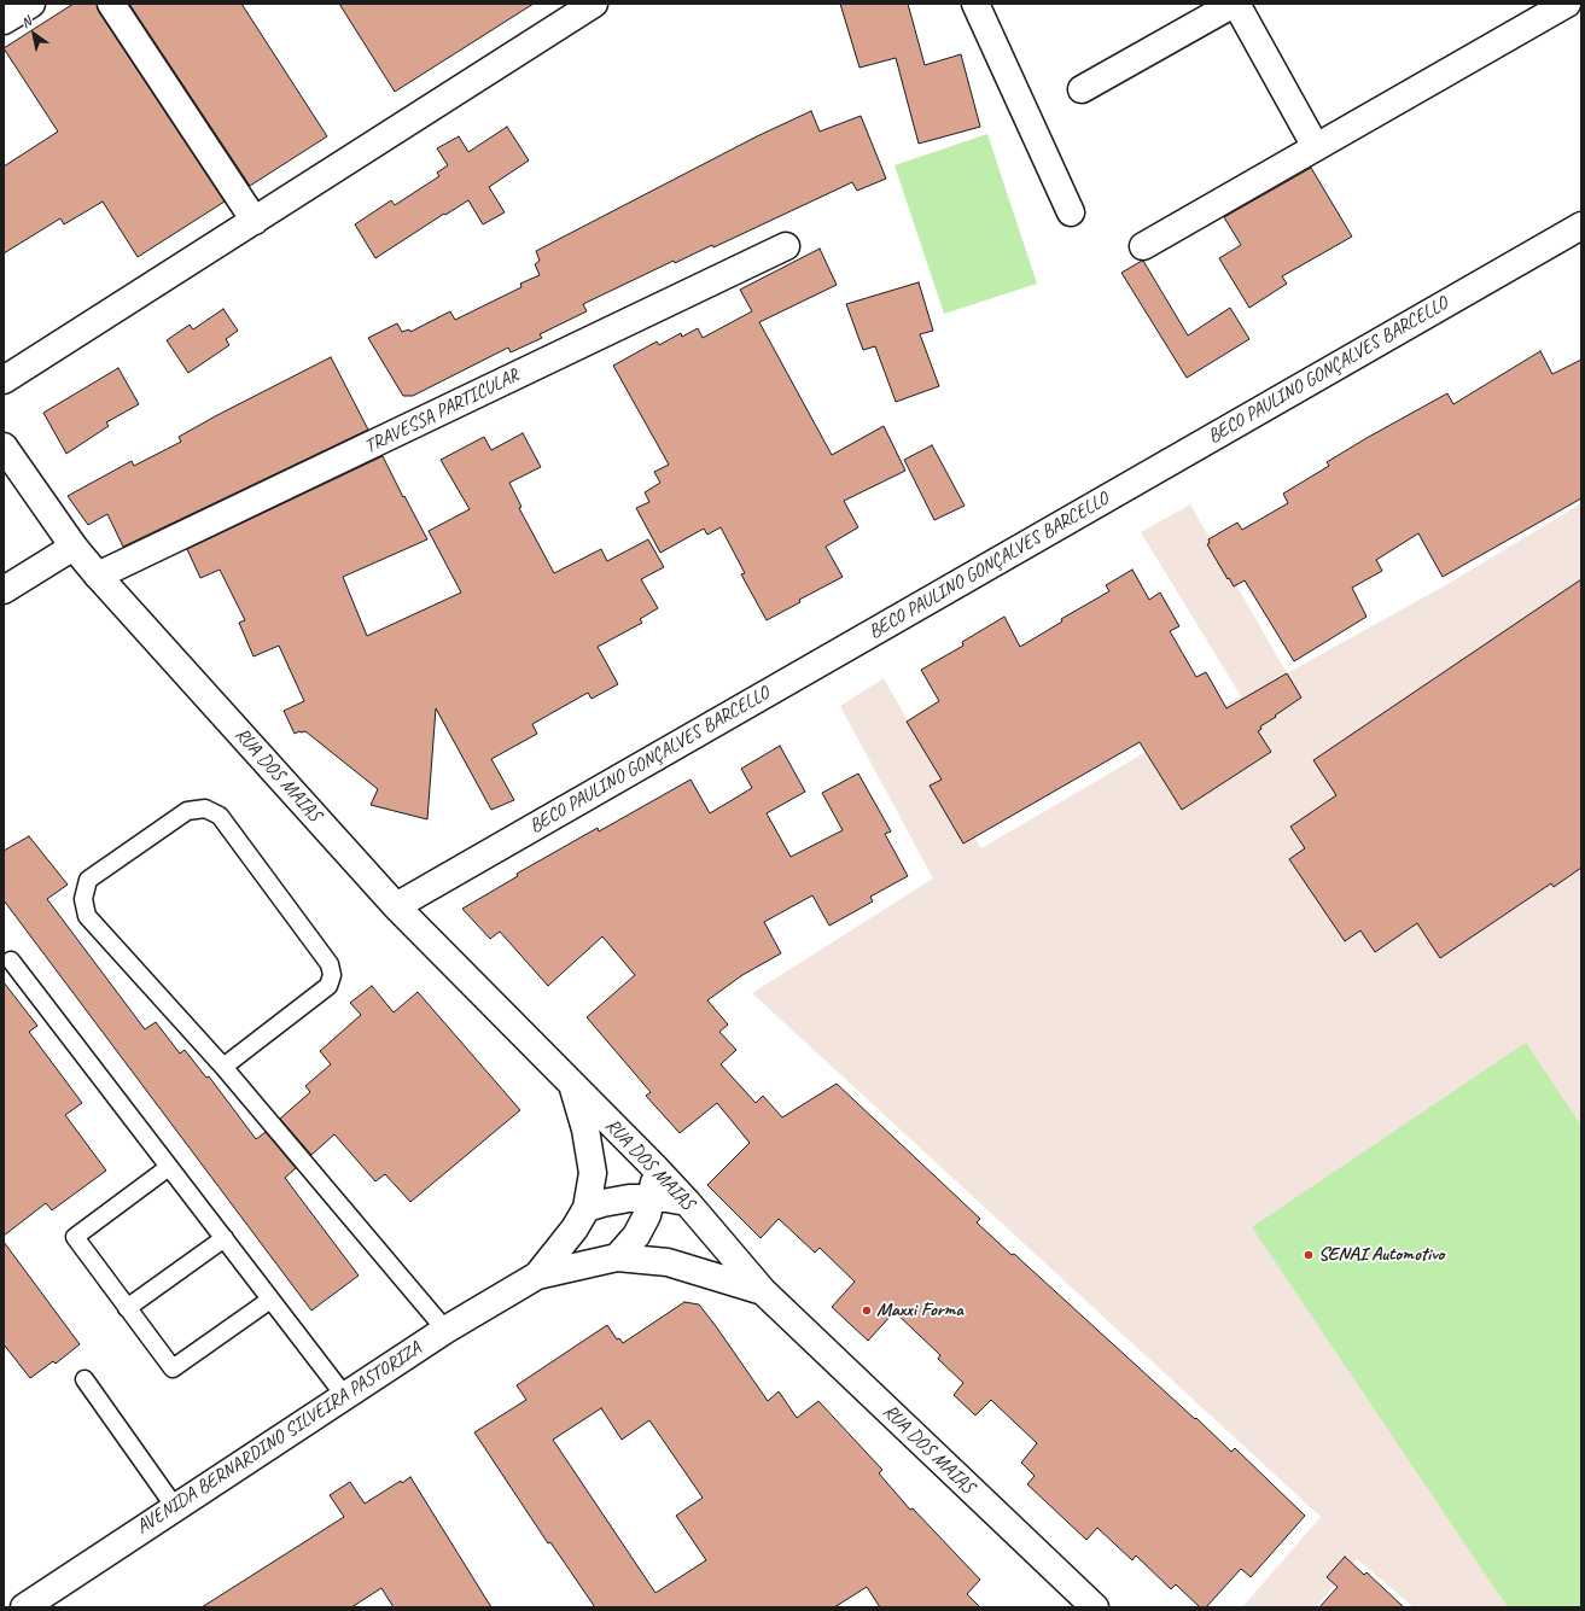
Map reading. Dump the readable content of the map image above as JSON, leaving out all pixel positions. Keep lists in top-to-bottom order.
{
  "streets": {
    "main road": [
      "BECO PAULINO GONÇALVES BARCELLO",
      "TRAVESSA PARTICULAR",
      "RUA DOS MAIAS",
      "AVENIDA BERNARDINO SILVEIRA PASTORIZA"
    ]
  },
  "crossings": [
    ["BECO PAULINO GONÇALVES BARCELLO", "RUA DOS MAIAS"],
    ["TRAVESSA PARTICULAR", "RUA DOS MAIAS"],
    ["RUA DOS MAIAS", "AVENIDA BERNARDINO SILVEIRA PASTORIZA"]
  ],
  "places": ["SENAI Automotivo", "Maxxi Forma"],
  "north": "top left"
}
